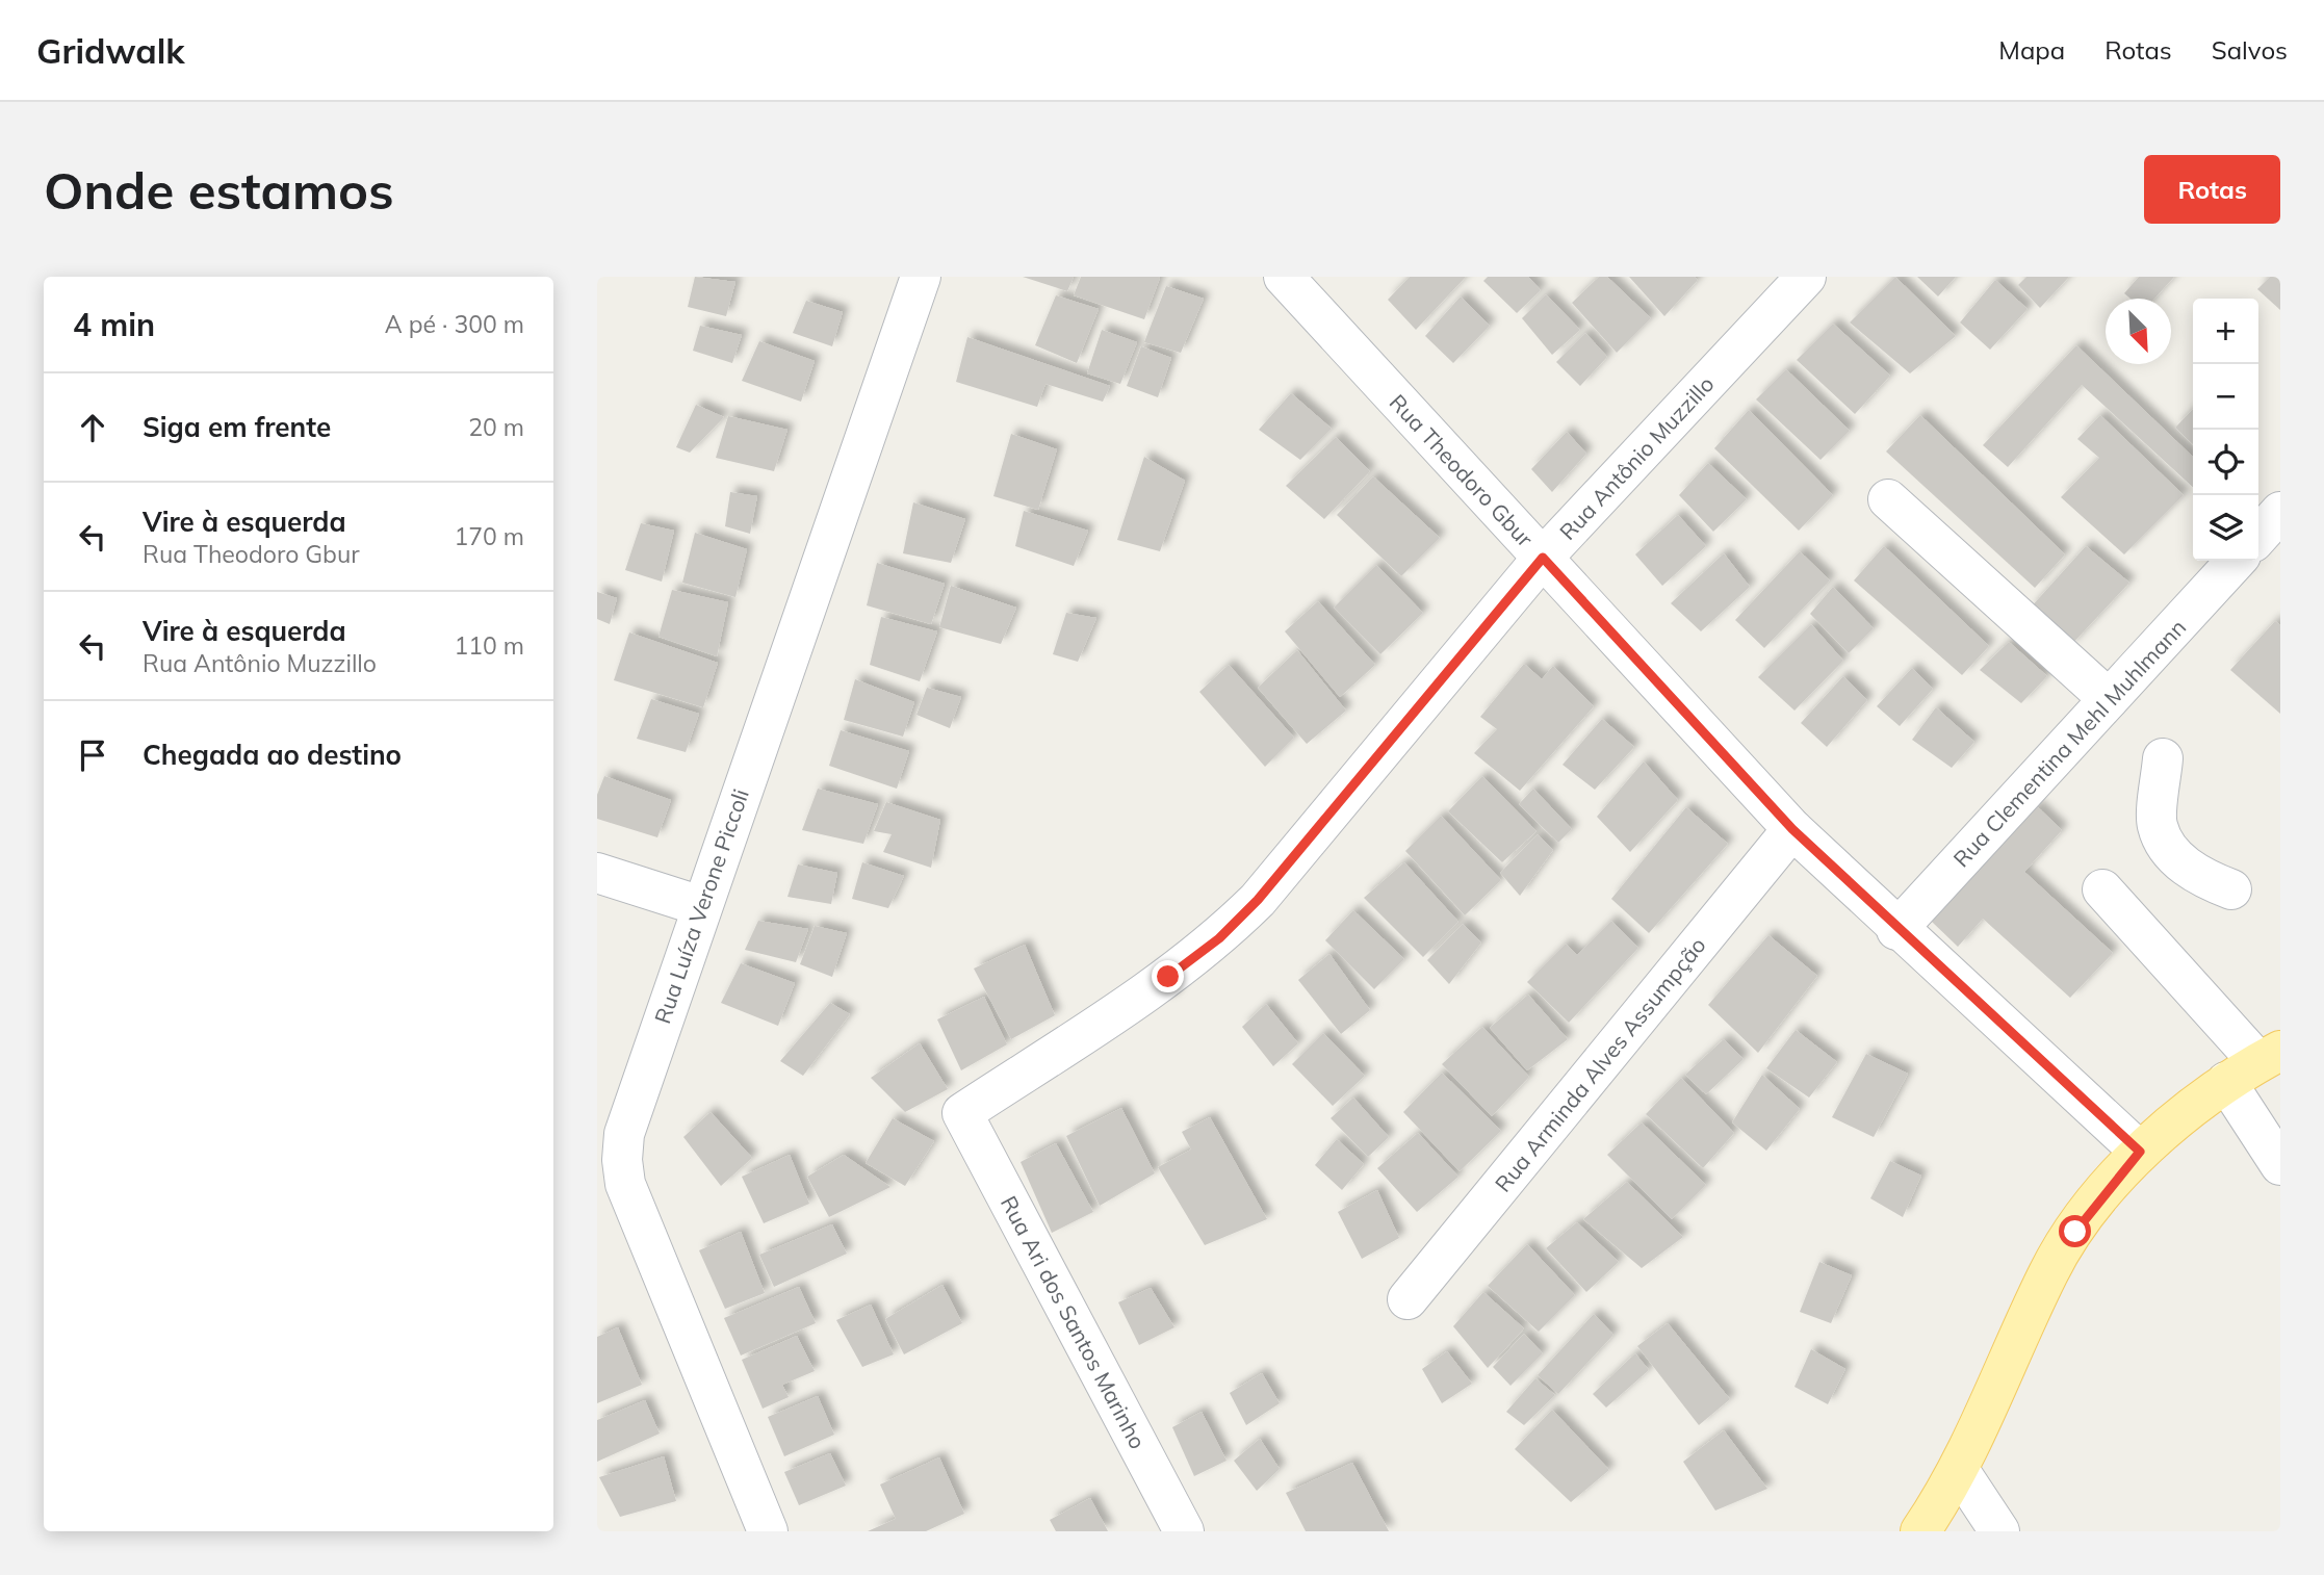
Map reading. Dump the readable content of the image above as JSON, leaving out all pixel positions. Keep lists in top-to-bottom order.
{
  "streets": {
    "street": [
      "Rua Antônio Muzzillo",
      "Rua Theodoro Gbur",
      "Rua Clementina Mehl Muhlmann",
      "Rua Luíza Verone Piccoli",
      "Rua Arminda Alves Assumpção",
      "Rua Ari dos Santos Marinho"
    ]
  },
  "crossings": [
    ["Rua Antônio Muzzillo", "Rua Theodoro Gbur"],
    ["Rua Antônio Muzzillo", "Rua Ari dos Santos Marinho"],
    ["Rua Theodoro Gbur", "Rua Clementina Mehl Muhlmann"],
    ["Rua Theodoro Gbur", "Rua Arminda Alves Assumpção"]
  ],
  "north": "bottom right",
  "page": {
    "header": "Gridwalk",
    "nav": ["Mapa", "Rotas", "Salvos"],
    "buttons": "Rotas",
    "title": "Onde estamos",
    "heading": ["4 min", "A pé · 300 m"],
    "map_buttons": ["+", "−"],
    "list": [
      ["Siga em frente", "20 m"],
      ["Vire à esquerda", "Rua Theodoro Gbur", "170 m"],
      ["Vire à esquerda", "Rua Antônio Muzzillo", "110 m"],
      "Chegada ao destino"
    ]
  }
}
